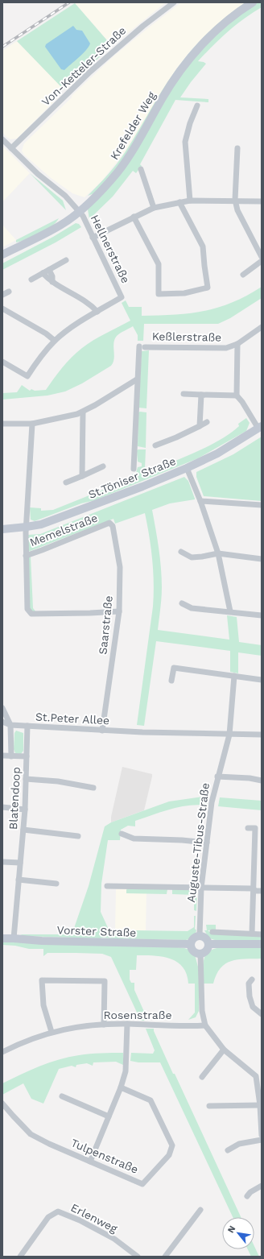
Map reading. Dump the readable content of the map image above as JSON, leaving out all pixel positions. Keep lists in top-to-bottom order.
{
  "streets": {
    "main road": ["Krefelder Weg", "St.Töniser Straße", "Vorster Straße"],
    "street": [
      "Von-Ketteler-Straße",
      "Hellnerstraße",
      "Keßlerstraße",
      "Memelstraße",
      "Saarstraße",
      "St.Peter Allee",
      "Blatendoop",
      "Auguste-Tibus-Straße",
      "Rosenstraße",
      "Tulpenstraße",
      "Erlenweg"
    ]
  },
  "crossings": [
    ["Krefelder Weg", "Hellnerstraße"],
    ["Memelstraße", "Saarstraße"],
    ["Saarstraße", "St.Peter Allee"],
    ["St.Peter Allee", "Blatendoop"],
    ["St.Peter Allee", "Auguste-Tibus-Straße"],
    ["Blatendoop", "Vorster Straße"],
    ["Auguste-Tibus-Straße", "Vorster Straße"]
  ],
  "north": "top left"
}
